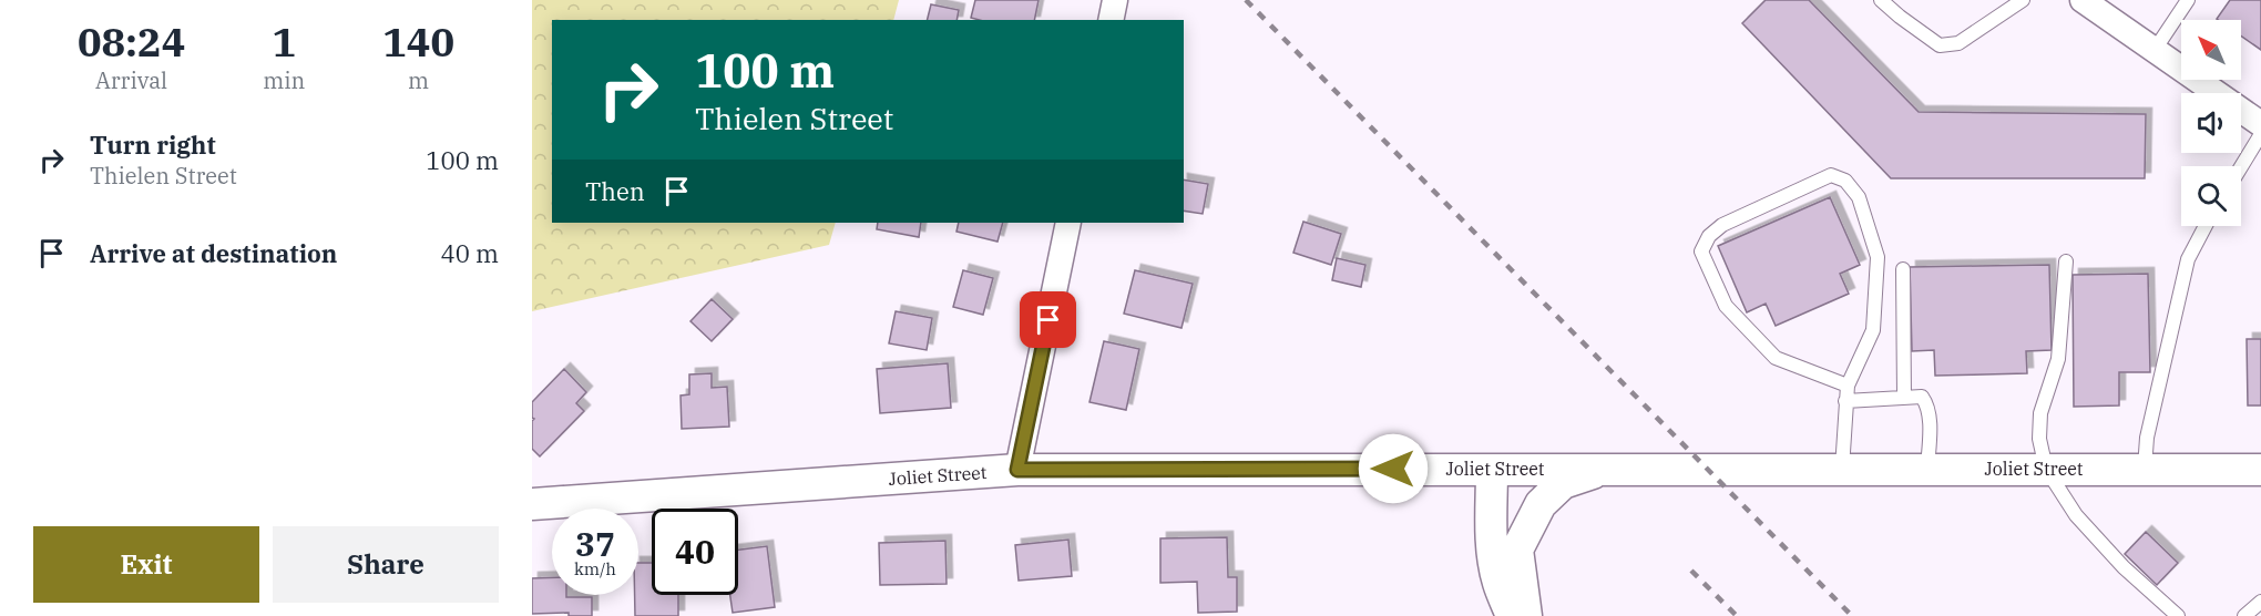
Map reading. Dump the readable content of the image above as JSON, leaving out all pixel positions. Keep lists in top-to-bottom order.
{
  "streets": {
    "street": ["Joliet Street"]
  },
  "north": "top left",
  "page": {
    "eta": [
      "08:24",
      "Arrival",
      "1",
      "min",
      "140",
      "m"
    ],
    "turn": ["100 m", "Thielen Street"],
    "list": [
      {
        "name": "Turn right",
        "note": "Thielen Street",
        "value": "100 m"
      },
      {
        "name": "Arrive at destination",
        "value": "40 m"
      }
    ],
    "then": "Then",
    "speed": "37 km/h",
    "limit": "40",
    "buttons": ["Exit", "Share"]
  }
}
